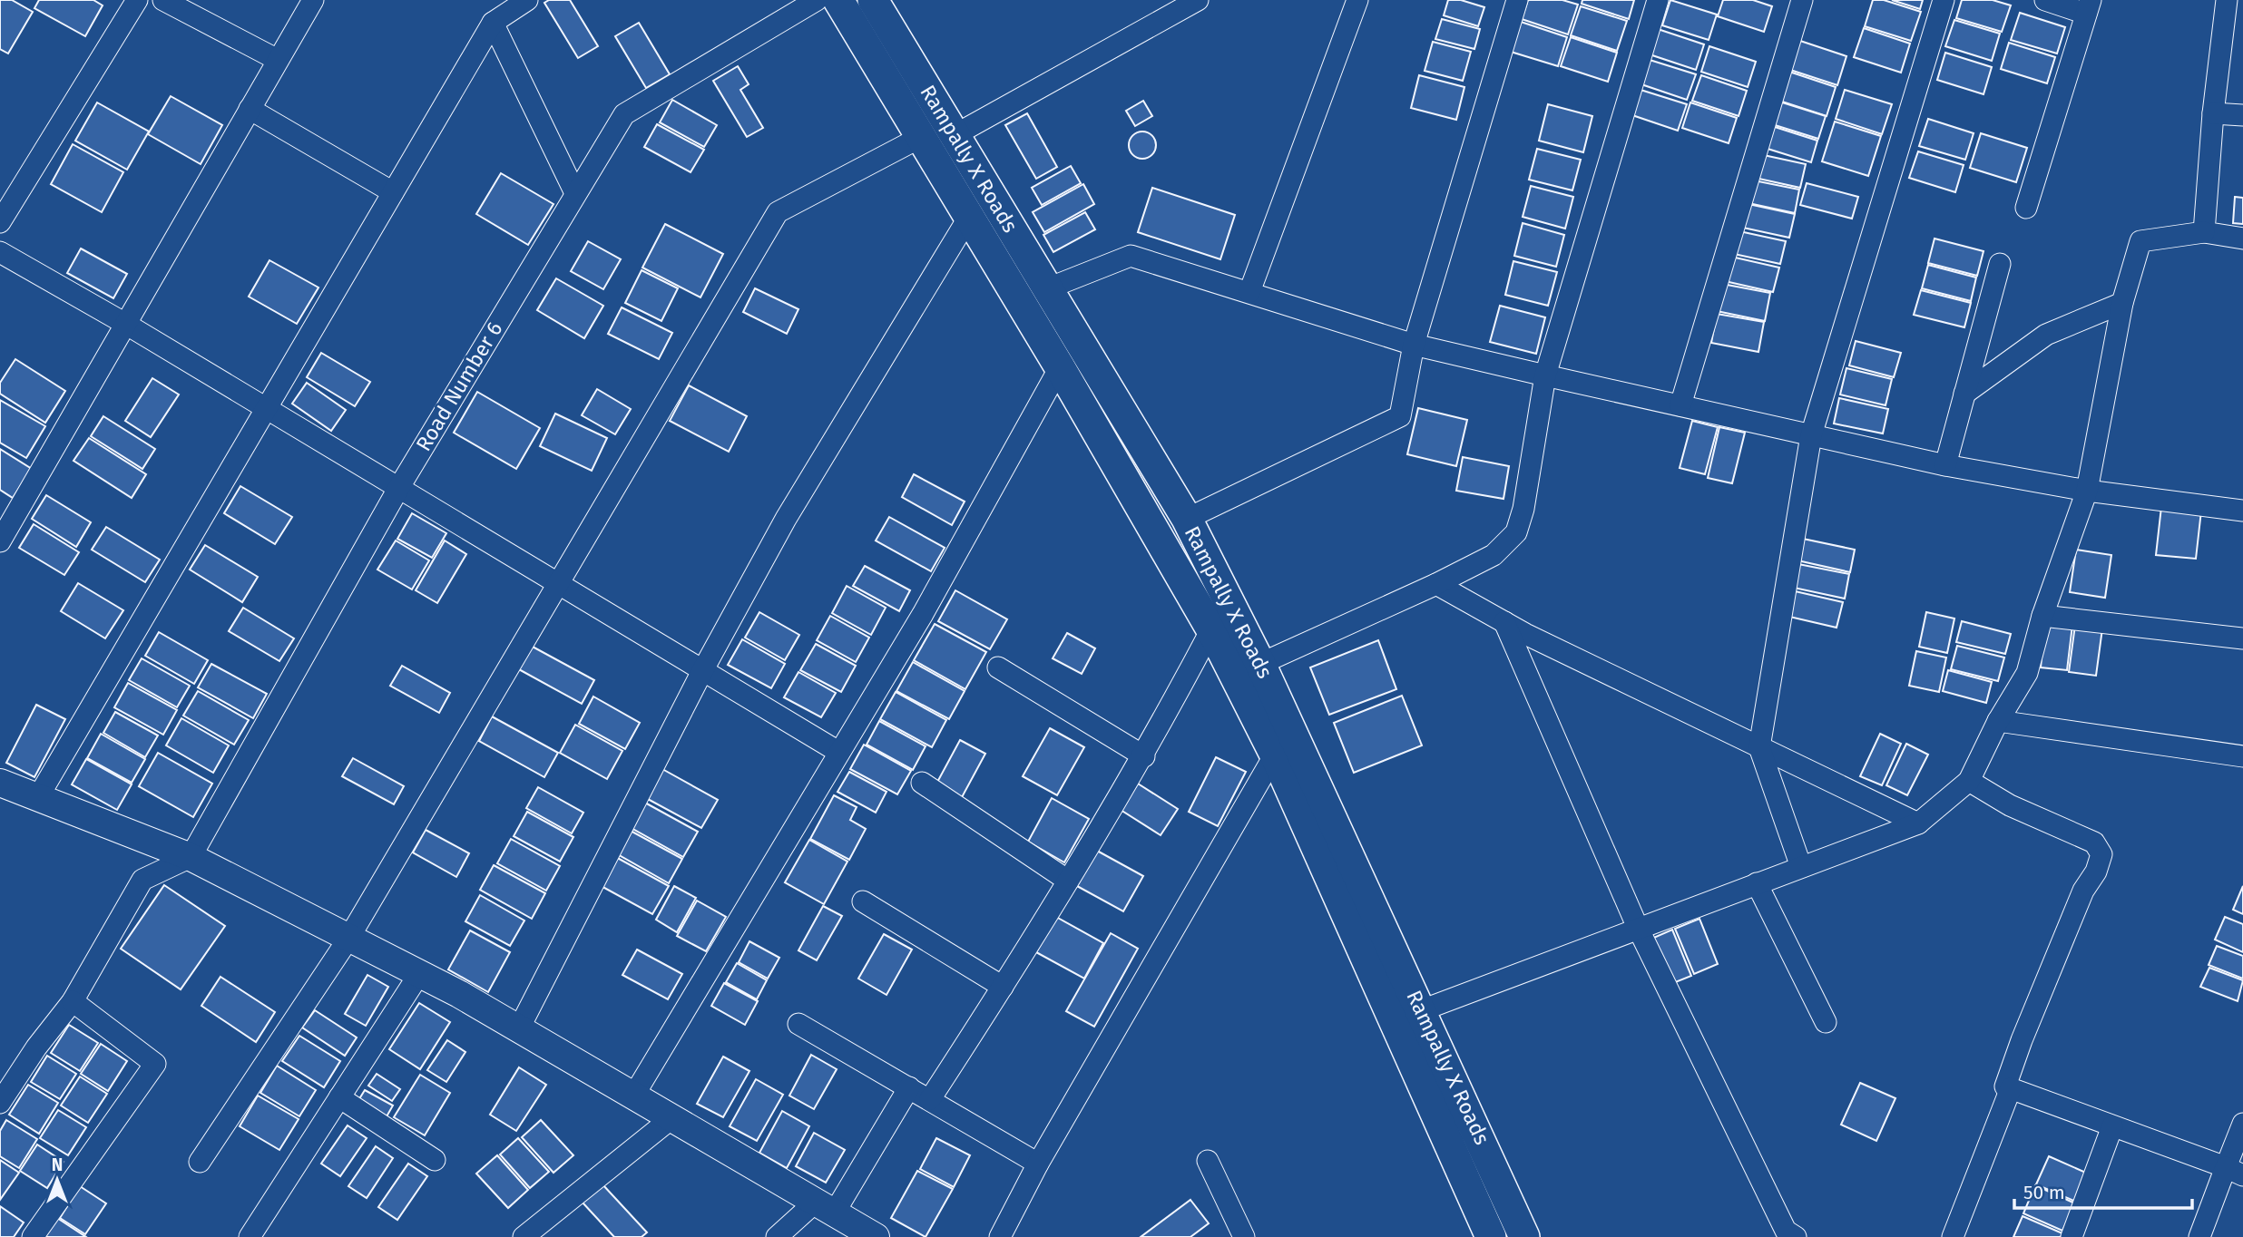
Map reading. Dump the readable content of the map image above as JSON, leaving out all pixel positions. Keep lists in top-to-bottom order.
{
  "streets": {
    "main road": ["Rampally X Roads"],
    "street": ["Road Number 6"]
  },
  "scale_bar": "50 m",
  "north": "top"
}
